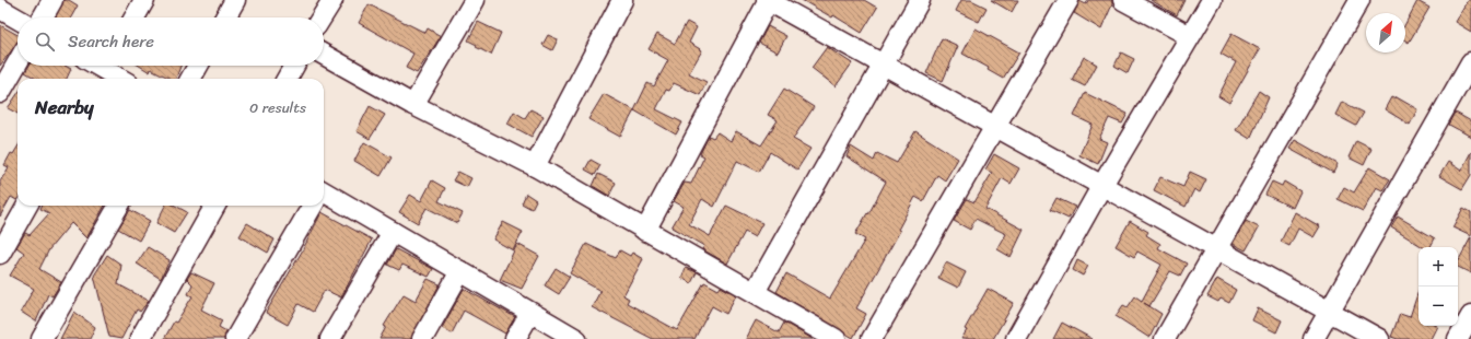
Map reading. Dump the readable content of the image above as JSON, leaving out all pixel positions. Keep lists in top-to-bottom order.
{
  "north": "top right",
  "page": {
    "search": "Search here",
    "heading": ["Nearby", "0 results"],
    "map_buttons": ["+", "−"]
  }
}
